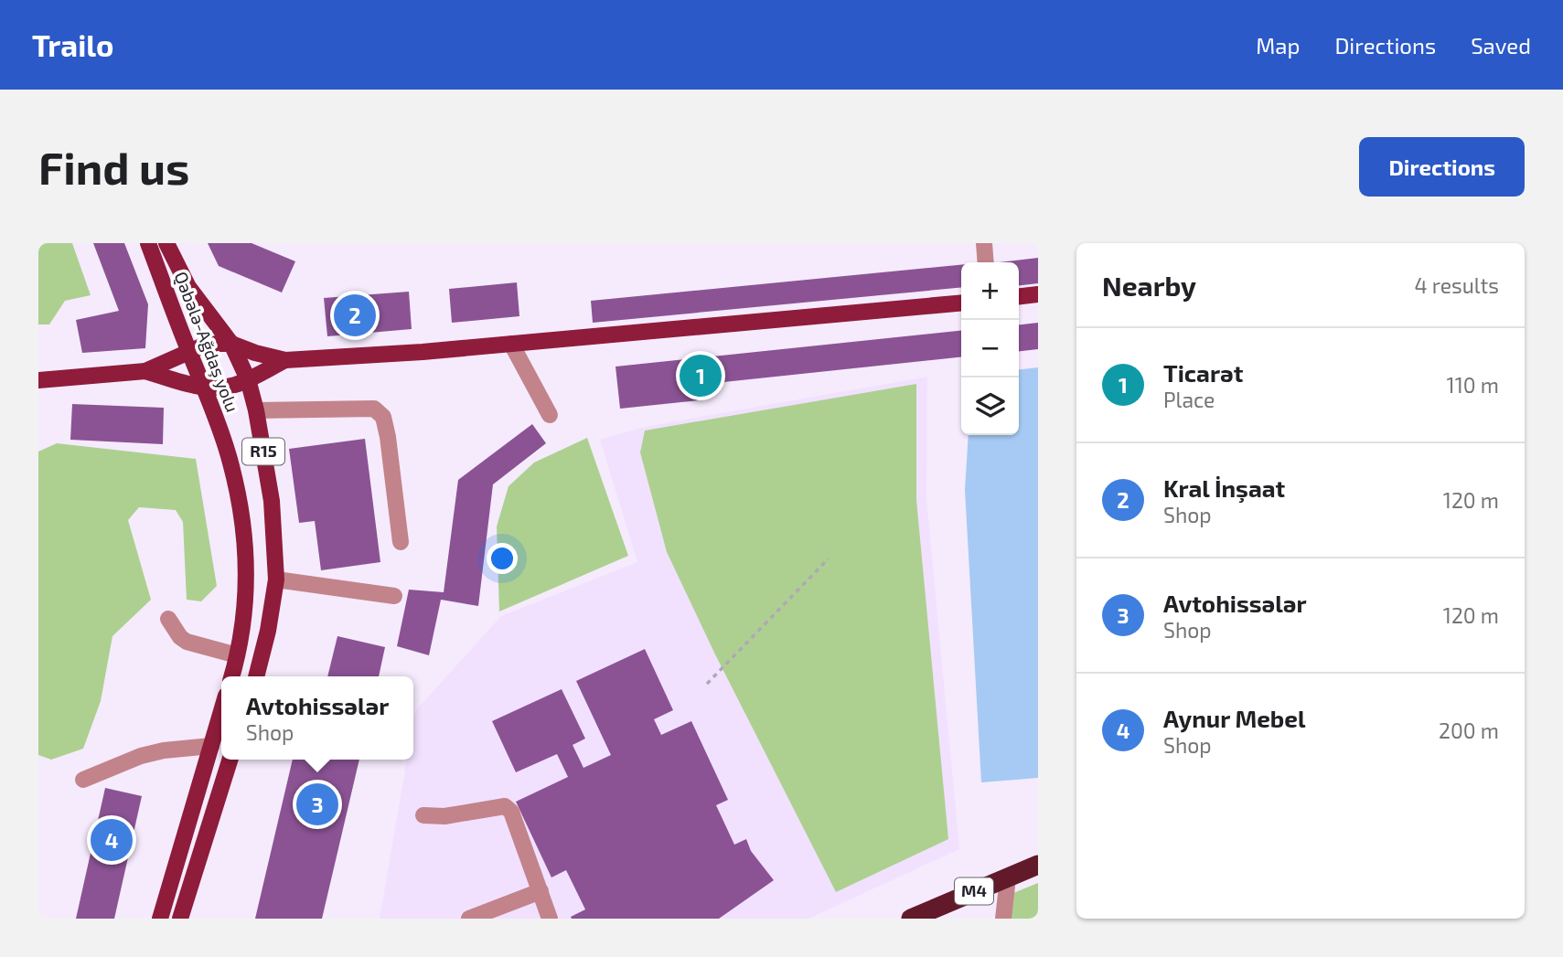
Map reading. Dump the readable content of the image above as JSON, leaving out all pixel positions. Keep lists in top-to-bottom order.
{
  "streets": {
    "highway": ["M4"],
    "main road": ["Qəbələ-Ağdaş yolu", "R15"]
  },
  "page": {
    "header": "Trailo",
    "nav": ["Map", "Directions", "Saved"],
    "buttons": "Directions",
    "title": "Find us",
    "heading": ["Nearby", "4 results"],
    "map_buttons": ["+", "−"],
    "pins": [
      "2",
      "1",
      "3",
      "4"
    ],
    "list": [
      {
        "mark": "1",
        "name": "Ticarət",
        "note": "Place",
        "value": "110 m"
      },
      {
        "mark": "2",
        "name": "Kral İnşaat",
        "note": "Shop",
        "value": "120 m"
      },
      {
        "mark": "3",
        "name": "Avtohissələr",
        "note": "Shop",
        "value": "120 m"
      },
      {
        "mark": "4",
        "name": "Aynur Mebel",
        "note": "Shop",
        "value": "200 m"
      }
    ],
    "popup": ["Avtohissələr", "Shop"]
  }
}
